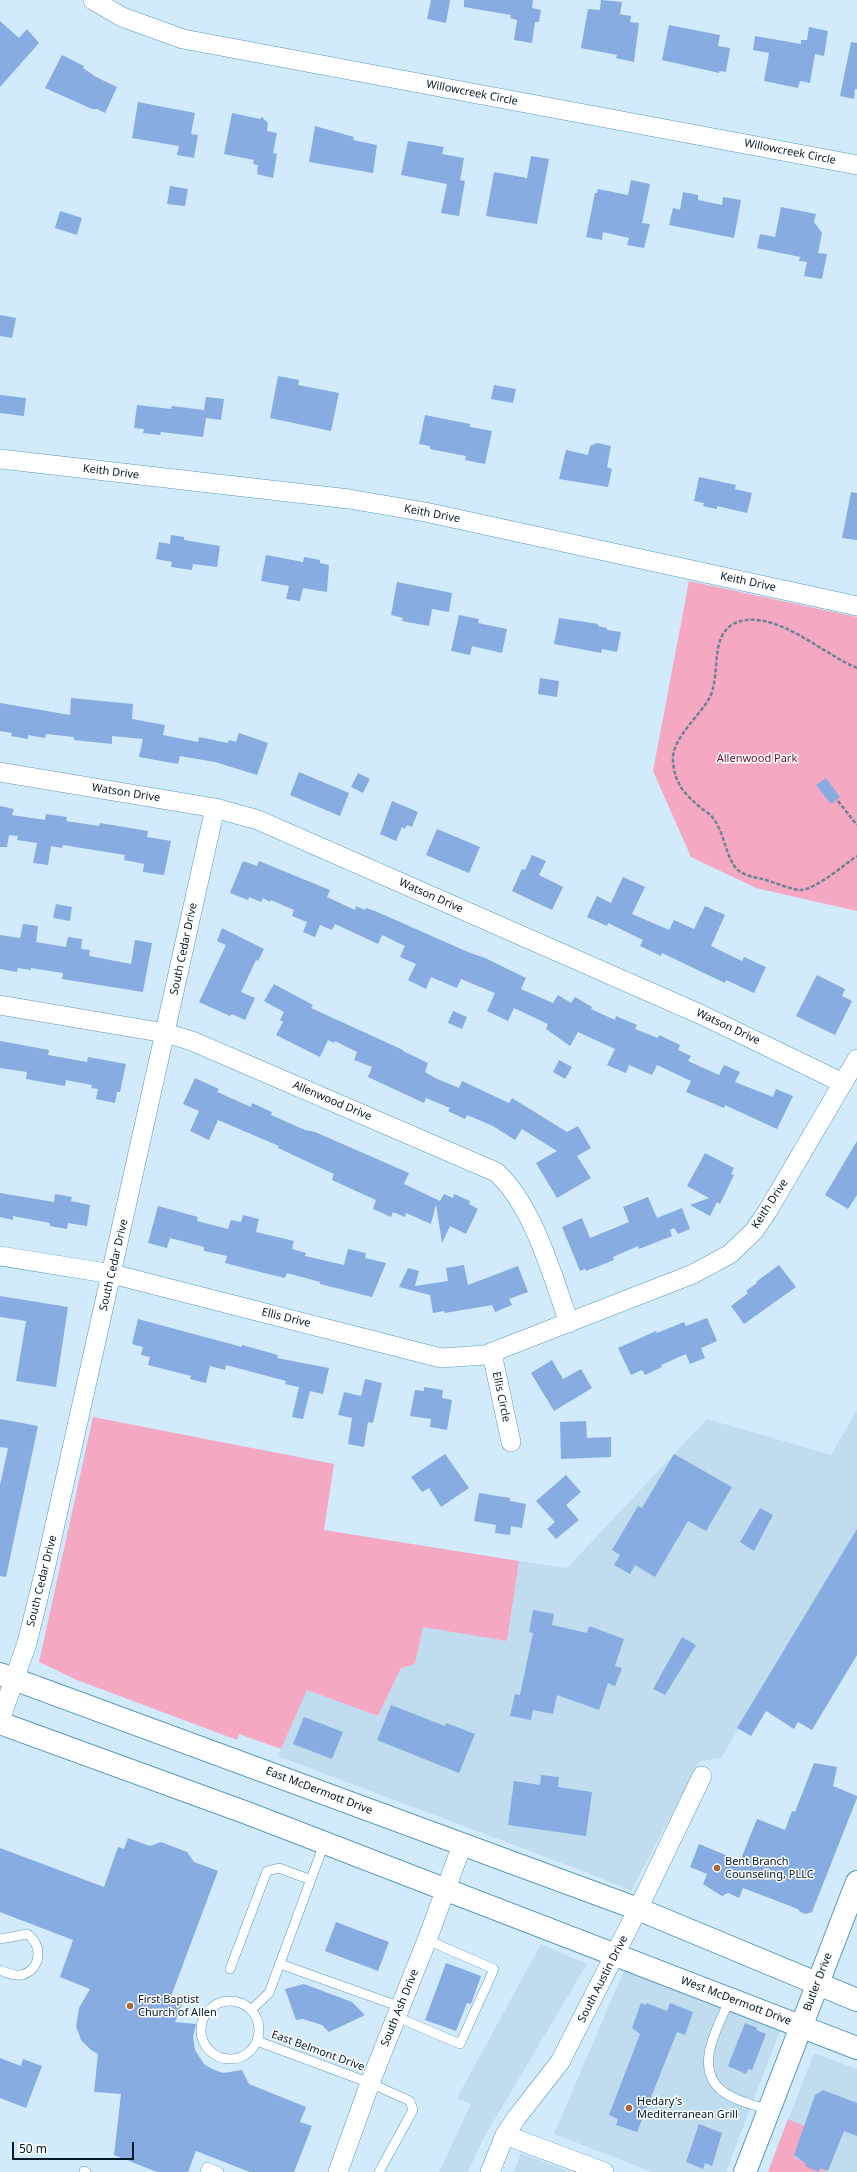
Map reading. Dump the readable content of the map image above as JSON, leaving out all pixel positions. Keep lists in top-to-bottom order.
{
  "streets": {
    "main road": ["East McDermott Drive", "Butler Drive", "West McDermott Drive"],
    "street": [
      "Willowcreek Circle",
      "Keith Drive",
      "Watson Drive",
      "South Cedar Drive",
      "Allenwood Drive",
      "Ellis Drive",
      "Ellis Circle",
      "South Austin Drive",
      "South Ash Drive"
    ],
    "lane": ["East Belmont Drive"]
  },
  "crossings": [
    ["Keith Drive", "Watson Drive"],
    ["Keith Drive", "Allenwood Drive"],
    ["Keith Drive", "Ellis Drive"],
    ["Watson Drive", "South Cedar Drive"],
    ["South Cedar Drive", "Allenwood Drive"],
    ["South Cedar Drive", "Ellis Drive"],
    ["South Cedar Drive", "East McDermott Drive"],
    ["Allenwood Drive", "Ellis Drive"],
    ["Ellis Drive", "Ellis Circle"],
    ["East McDermott Drive", "South Austin Drive"],
    ["East McDermott Drive", "South Ash Drive"],
    ["South Austin Drive", "West McDermott Drive"],
    ["Butler Drive", "West McDermott Drive"],
    ["South Ash Drive", "East Belmont Drive"]
  ],
  "parks": ["Allenwood Park"],
  "places": ["Bent Branch Counseling, PLLC", "First Baptist Church of Allen", "Hedary's Mediterranean Grill"],
  "scale_bar": "50 m"
}
